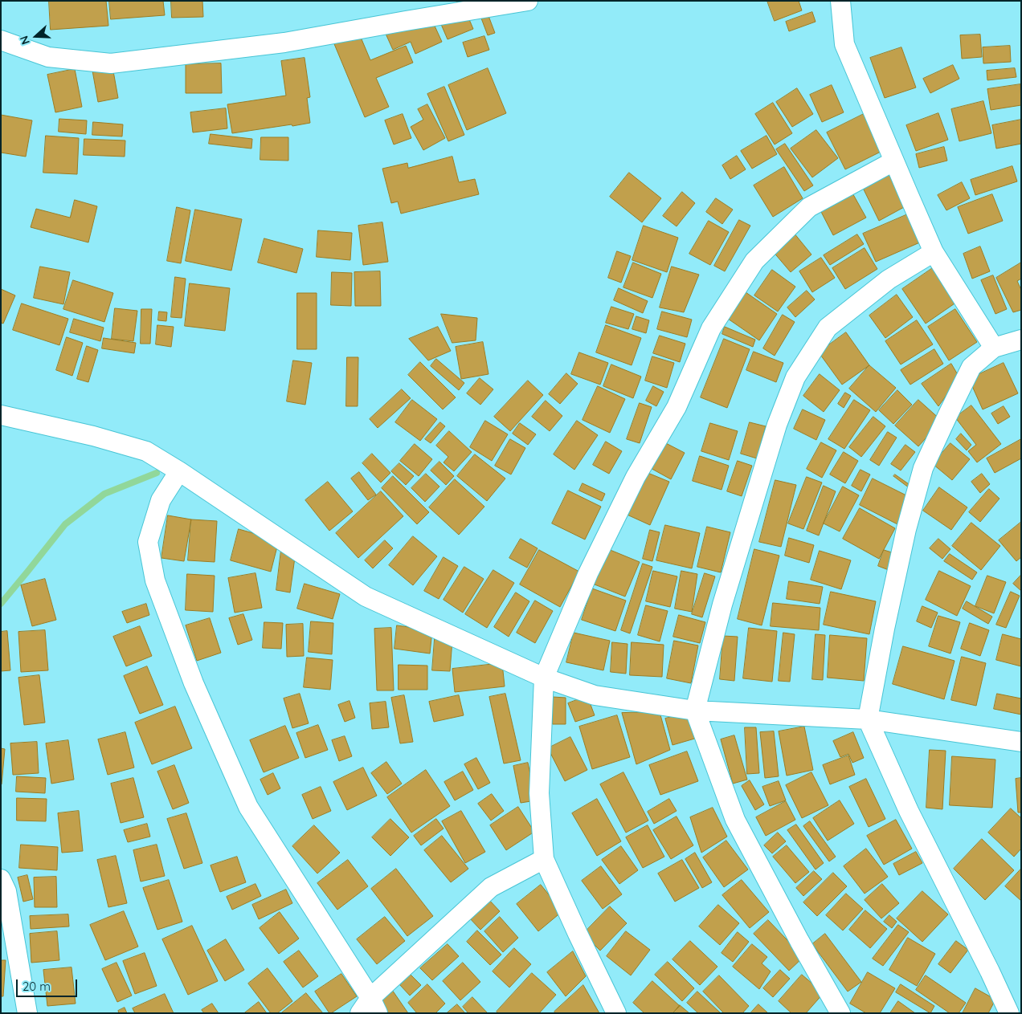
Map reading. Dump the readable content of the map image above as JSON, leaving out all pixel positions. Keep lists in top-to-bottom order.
{
  "scale_bar": "20 m",
  "north": "left"
}
